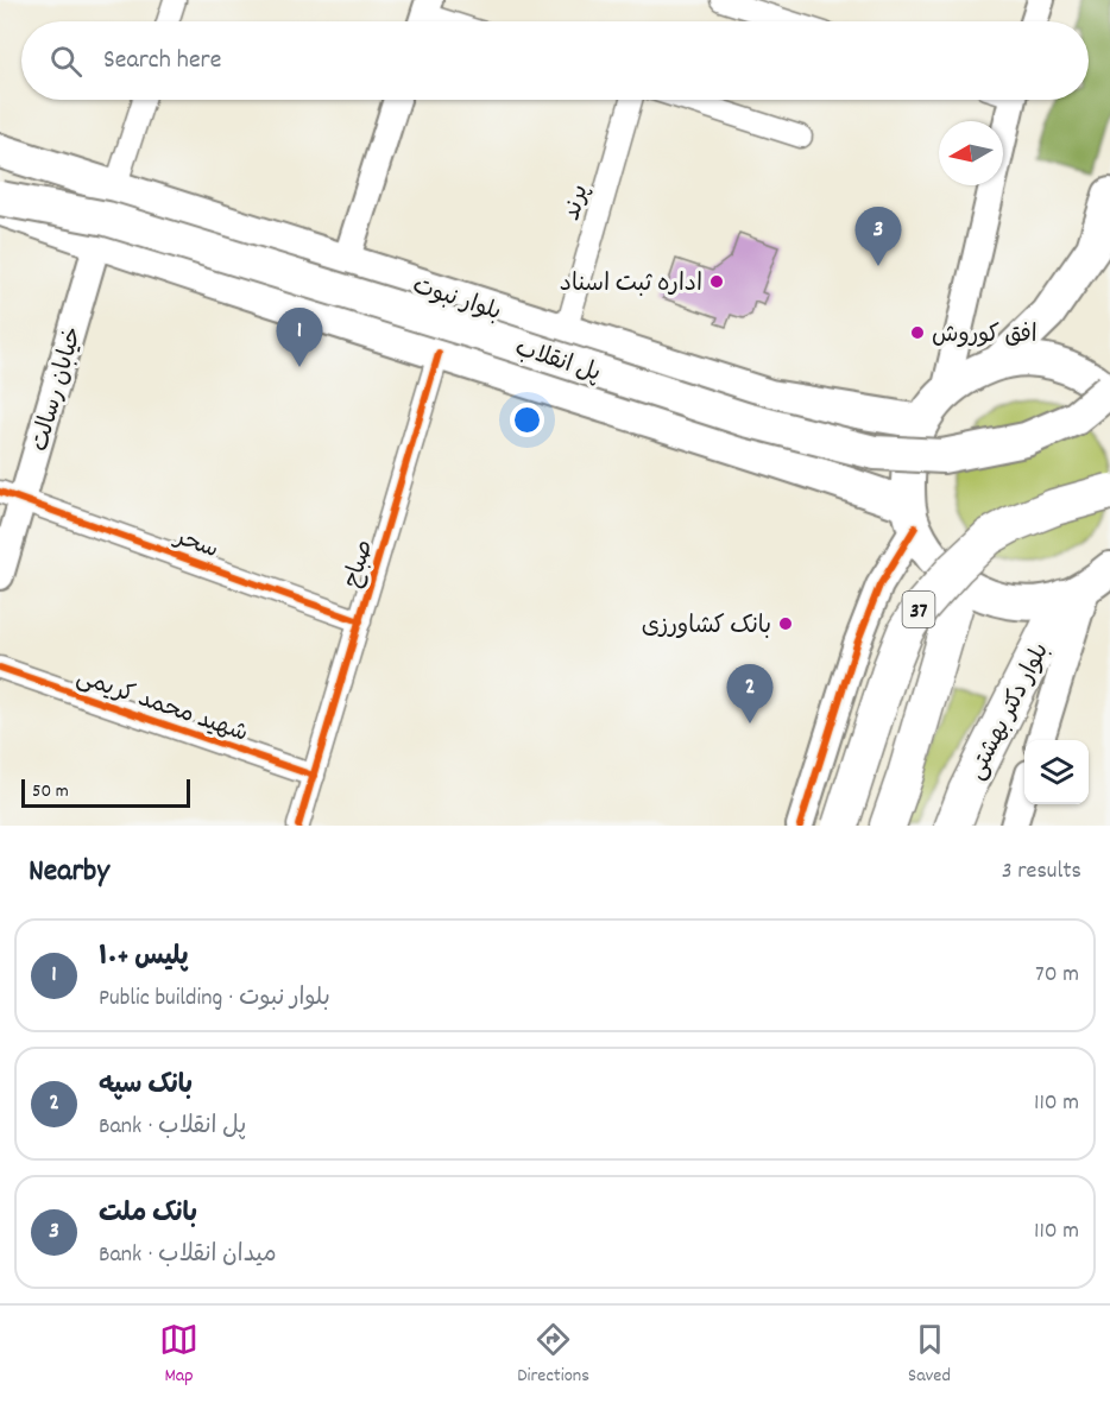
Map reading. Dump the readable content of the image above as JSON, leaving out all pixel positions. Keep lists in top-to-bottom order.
{
  "streets": {
    "highway": ["37", "بلوار دکتر بهشتی"],
    "main road": ["بلوار نبوت", "پل انقلاب"],
    "street": [
      "پرند",
      "خیابان رسالت",
      "سحر",
      "صباح",
      "شهید محمد کریمی"
    ]
  },
  "crossings": [
    ["پرند", "بلوار نبوت"],
    ["خیابان رسالت", "سحر"],
    ["سحر", "صباح"],
    ["صباح", "شهید محمد کریمی"],
    ["37", "بلوار دکتر بهشتی"]
  ],
  "places": ["اداره ثبت اسناد", "افق کوروش", "بانک کشاورزی"],
  "scale_bar": "50 m",
  "north": "left",
  "page": {
    "search": "Search here",
    "pins": ["3", "1", "2"],
    "scale": "50 m",
    "heading": ["Nearby", "3 results"],
    "list": [
      {
        "mark": "1",
        "name": "پلیس +۱۰",
        "note": "Public building · بلوار نبوت",
        "value": "70 m"
      },
      {
        "mark": "2",
        "name": "بانک سپه",
        "note": "Bank · پل انقلاب",
        "value": "110 m"
      },
      {
        "mark": "3",
        "name": "بانک ملت",
        "note": "Bank · میدان انقلاب",
        "value": "110 m"
      }
    ],
    "nav": ["Map", "Directions", "Saved"]
  }
}
